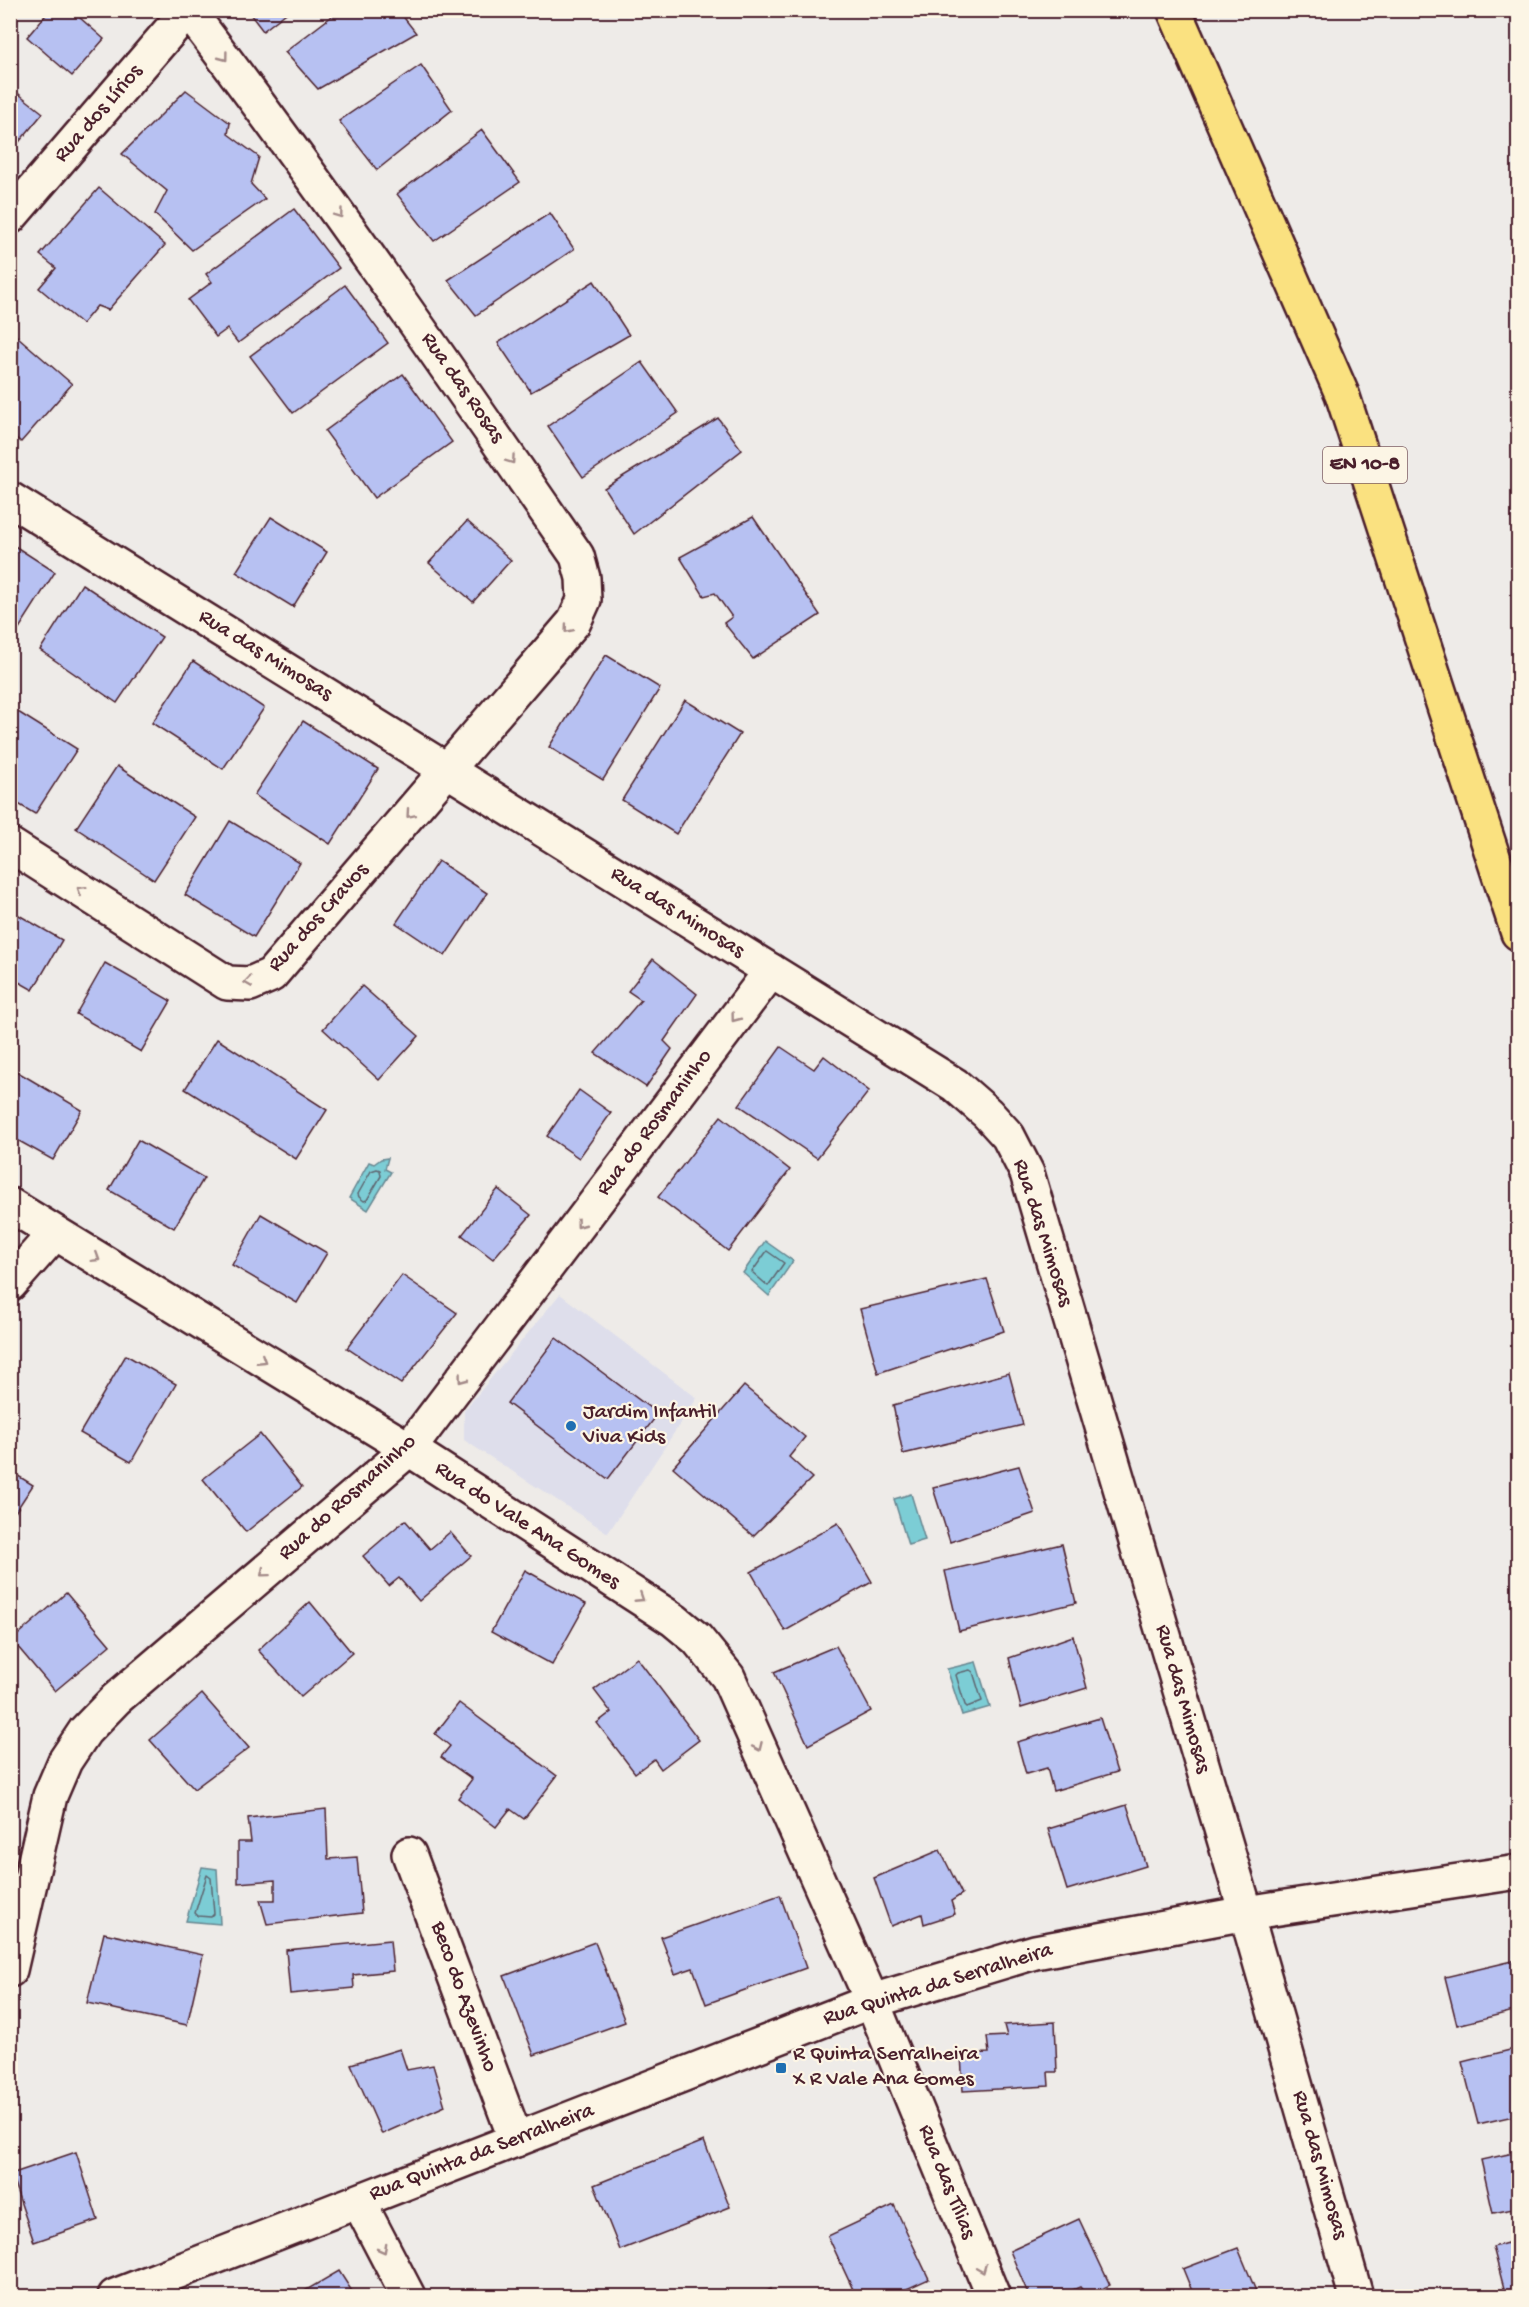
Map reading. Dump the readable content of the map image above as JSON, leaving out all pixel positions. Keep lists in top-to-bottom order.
{
  "streets": {
    "highway": ["EN 10-8"],
    "street": [
      "Rua dos Lírios",
      "Rua das Rosas",
      "Rua das Mimosas",
      "Rua dos Cravos",
      "Rua do Rosmaninho",
      "Rua do Vale Ana Gomes",
      "Rua Quinta da Serralheira",
      "Beco do Azevinho",
      "Rua das Tílias"
    ]
  },
  "crossings": [
    ["Rua dos Lírios", "Rua das Rosas"],
    ["Rua das Rosas", "Rua das Mimosas"],
    ["Rua das Rosas", "Rua dos Cravos"],
    ["Rua das Mimosas", "Rua dos Cravos"],
    ["Rua das Mimosas", "Rua do Rosmaninho"],
    ["Rua das Mimosas", "Rua Quinta da Serralheira"],
    ["Rua do Rosmaninho", "Rua do Vale Ana Gomes"],
    ["Rua do Vale Ana Gomes", "Rua Quinta da Serralheira"],
    ["Rua do Vale Ana Gomes", "Rua das Tílias"],
    ["Rua Quinta da Serralheira", "Beco do Azevinho"],
    ["Rua Quinta da Serralheira", "Rua das Tílias"]
  ],
  "one_way": [
    "Rua das Rosas",
    "Rua do Rosmaninho",
    "Rua do Vale Ana Gomes",
    "Rua das Tílias"
  ],
  "places": {
    "other": ["Jardim Infantil Viva Kids"],
    "transit": ["R Quinta Serralheira X R Vale Ana Gomes"]
  }
}
